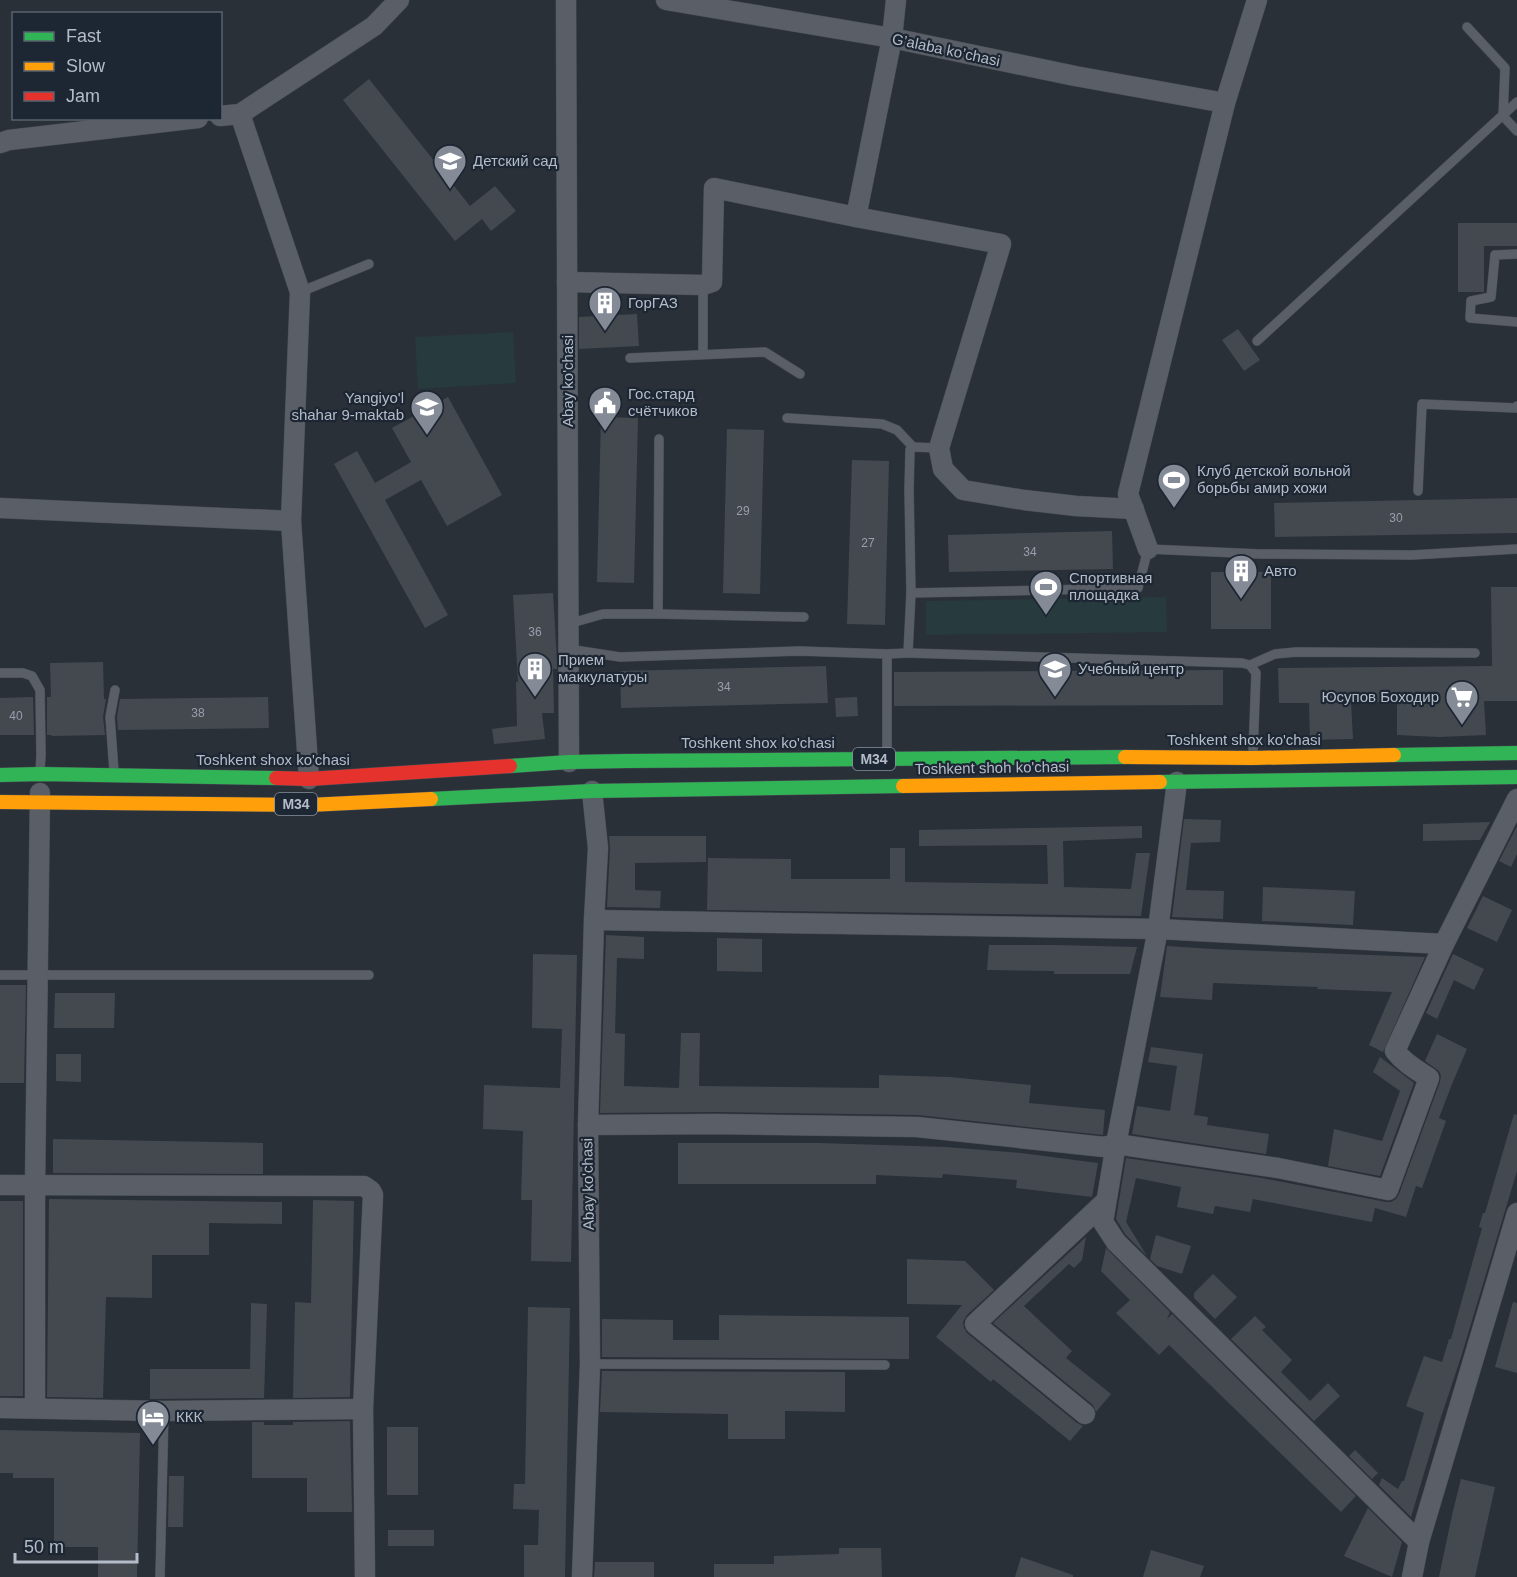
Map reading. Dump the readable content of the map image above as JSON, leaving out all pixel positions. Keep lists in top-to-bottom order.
{
  "streets": {
    "main road": ["Toshkent shox ko'chasi", "M34", "Toshkent shoh ko'chasi"],
    "street": ["G’alaba ko’chasi", "Abay ko'chasi"]
  },
  "crossings": [
    ["Abay ko'chasi", "Toshkent shox ko'chasi"],
    ["Abay ko'chasi", "Toshkent shoh ko'chasi"],
    ["Toshkent shox ko'chasi", "Toshkent shoh ko'chasi"],
    ["M34", "Toshkent shoh ko'chasi"]
  ],
  "places": {
    "school or university": ["Детский сад", "Yangiyo'l shahar 9-maktab", "Учебный центр"],
    "building": ["ГорГАЗ", "Авто", "Прием маккулатуры"],
    "public building": ["Гос.стард счётчиков"],
    "sports": ["Клуб детской вольной борьбы амир хожи", "Спортивная площадка"],
    "supermarket": ["Юсупов Боходир"],
    "hotel": ["ККК"]
  },
  "house_numbers": [
    "29",
    "30",
    "27",
    "34",
    "36",
    "34",
    "38",
    "40"
  ],
  "legend": ["Fast", "Slow", "Jam"],
  "scale_bar": "50 m"
}
